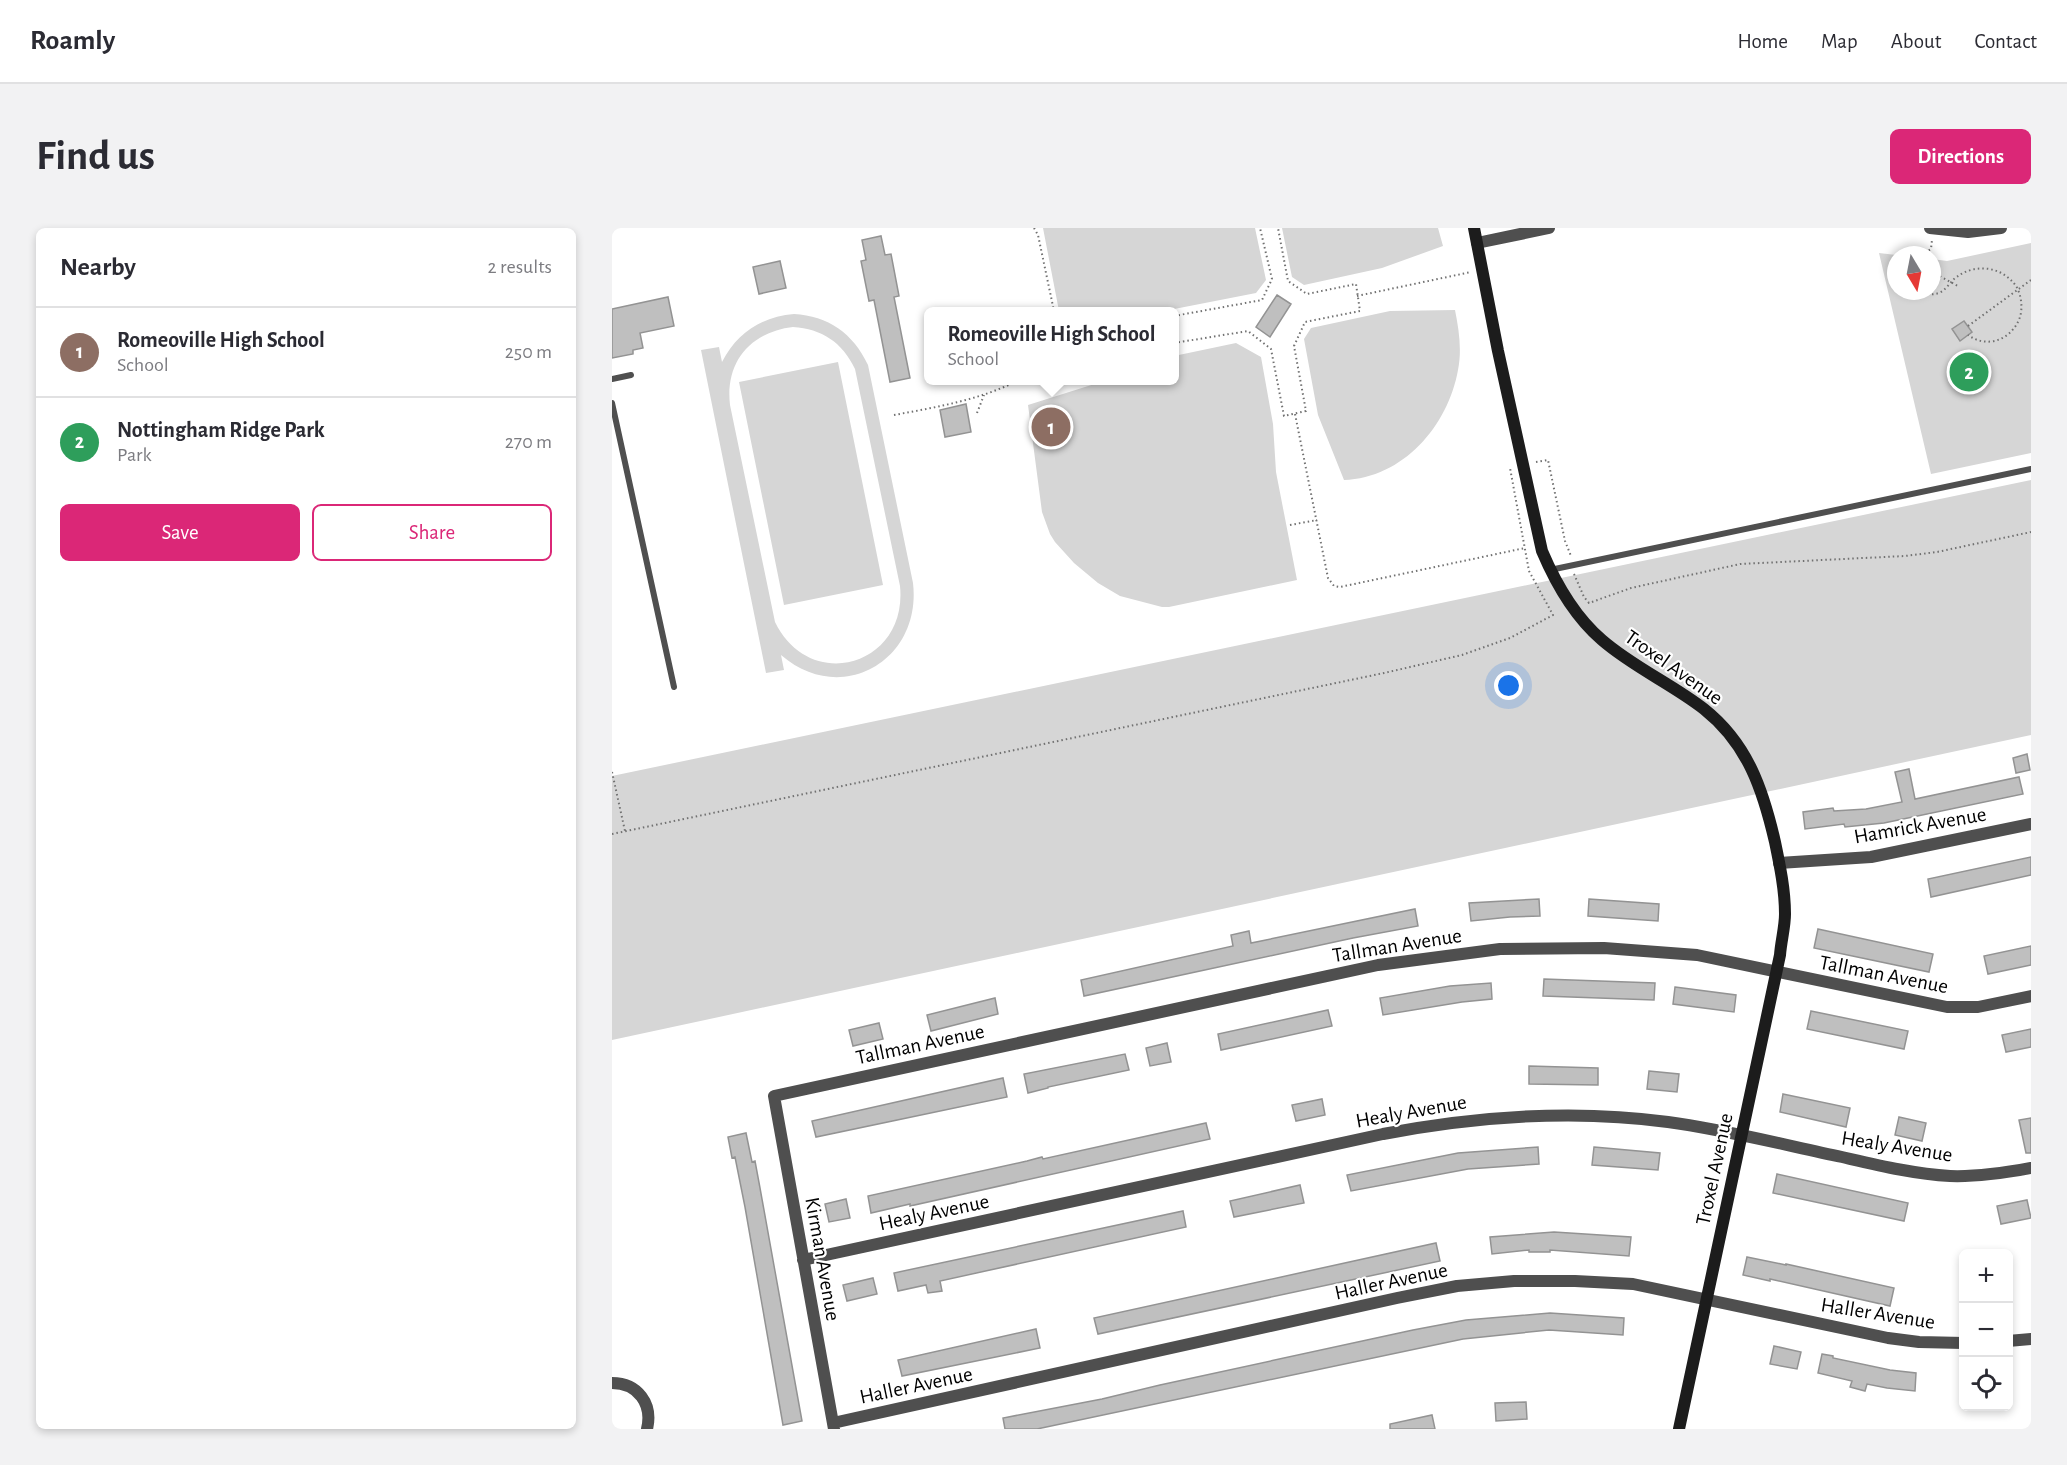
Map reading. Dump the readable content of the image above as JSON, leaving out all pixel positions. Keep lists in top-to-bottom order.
{
  "streets": {
    "street": [
      "Troxel Avenue",
      "Hamrick Avenue",
      "Tallman Avenue",
      "Healy Avenue",
      "Kirman Avenue",
      "Haller Avenue"
    ]
  },
  "crossings": [
    ["Troxel Avenue", "Hamrick Avenue"],
    ["Troxel Avenue", "Tallman Avenue"],
    ["Troxel Avenue", "Healy Avenue"],
    ["Troxel Avenue", "Haller Avenue"],
    ["Tallman Avenue", "Kirman Avenue"],
    ["Healy Avenue", "Kirman Avenue"],
    ["Kirman Avenue", "Haller Avenue"]
  ],
  "north": "bottom",
  "page": {
    "header": "Roamly",
    "nav": [
      "Home",
      "Map",
      "About",
      "Contact"
    ],
    "buttons": [
      "Directions",
      ["Save", "Share"]
    ],
    "title": "Find us",
    "heading": ["Nearby", "2 results"],
    "list": [
      {
        "mark": "1",
        "name": "Romeoville High School",
        "note": "School",
        "value": "250 m"
      },
      {
        "mark": "2",
        "name": "Nottingham Ridge Park",
        "note": "Park",
        "value": "270 m"
      }
    ],
    "popup": ["Romeoville High School", "School"],
    "pins": ["2", "1"],
    "map_buttons": ["+", "−"]
  }
}
